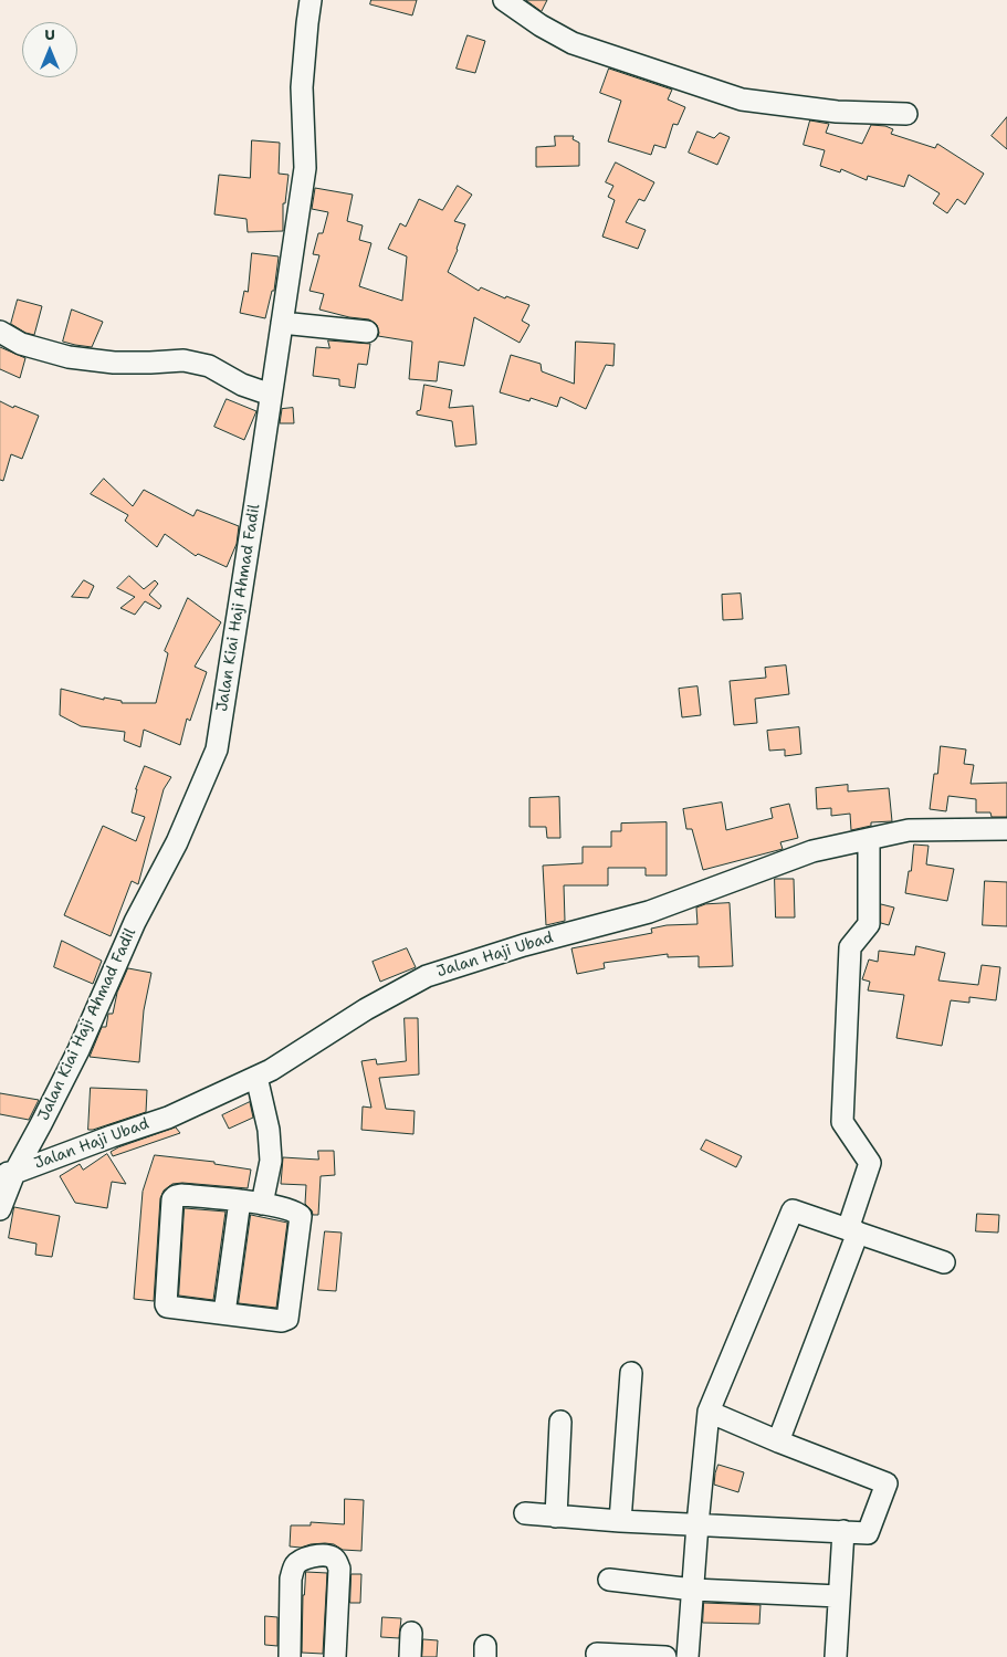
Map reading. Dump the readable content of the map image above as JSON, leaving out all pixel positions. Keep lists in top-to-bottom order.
{
  "streets": {
    "street": ["Jalan Kiai Haji Ahmad Fadil", "Jalan Haji Ubad"]
  },
  "crossings": [
    ["Jalan Kiai Haji Ahmad Fadil", "Jalan Haji Ubad"]
  ],
  "north": "top"
}
